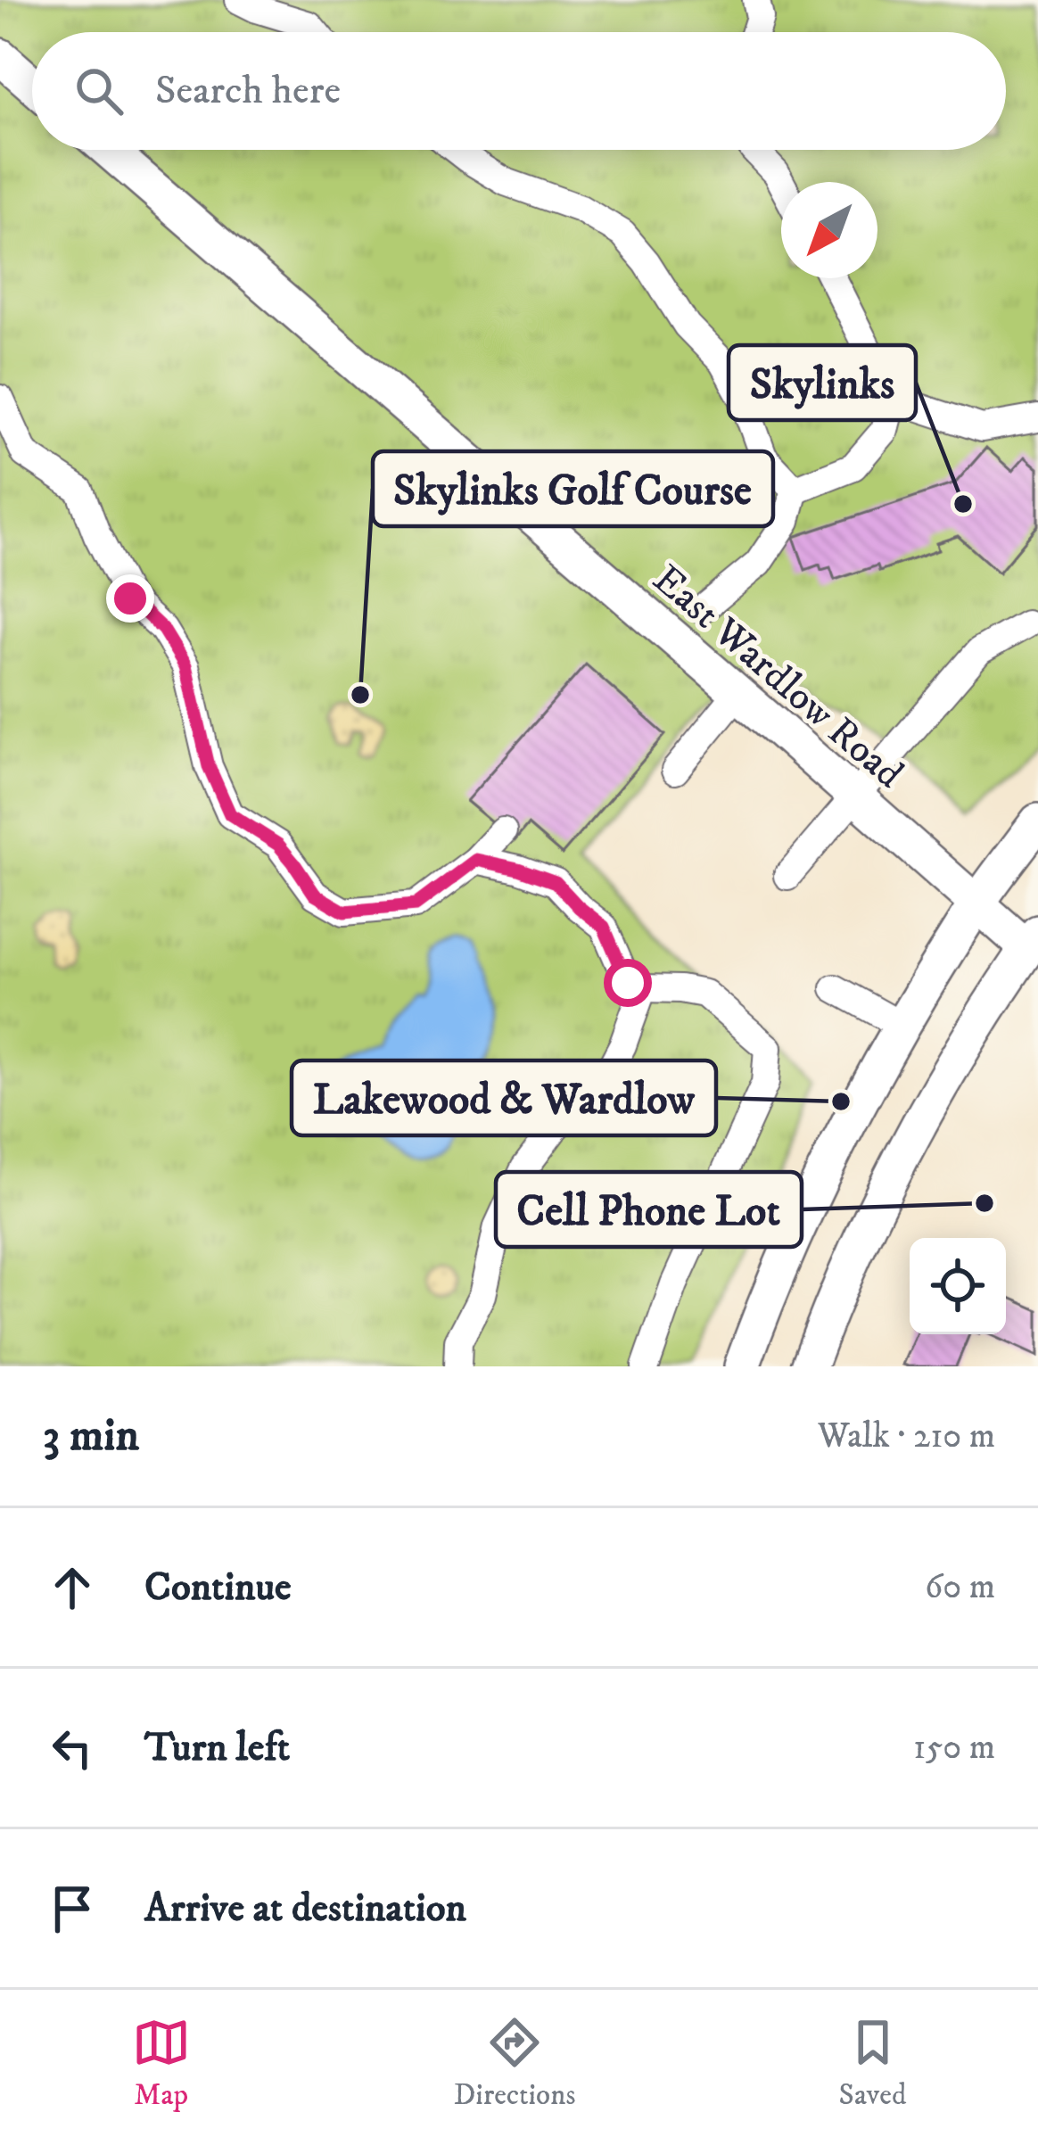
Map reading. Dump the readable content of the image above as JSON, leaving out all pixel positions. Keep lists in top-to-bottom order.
{
  "streets": {
    "main road": ["East Wardlow Road"]
  },
  "places": [
    "Skylinks",
    "Skylinks Golf Course",
    "Lakewood & Wardlow",
    "Cell Phone Lot"
  ],
  "north": "bottom left",
  "page": {
    "search": "Search here",
    "heading": ["3 min", "Walk · 210 m"],
    "list": [
      ["Continue", "60 m"],
      ["Turn left", "150 m"],
      "Arrive at destination"
    ],
    "nav": ["Map", "Directions", "Saved"]
  }
}
